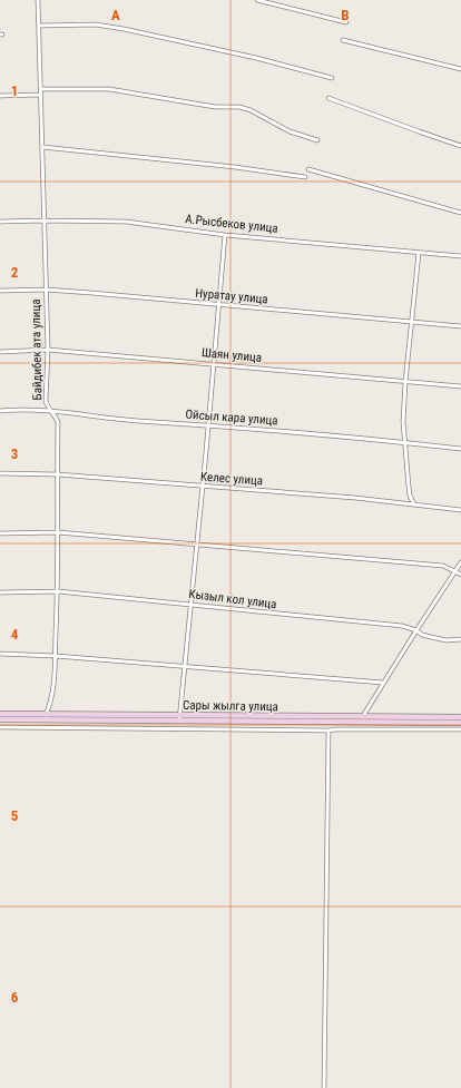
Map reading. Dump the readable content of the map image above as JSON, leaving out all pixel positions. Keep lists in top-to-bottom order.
{
  "streets": {
    "main road": ["Сары жылга улица"],
    "street": [
      "А.Рысбеков улица",
      "Нуратау улица",
      "Байдибек ата улица",
      "Шаян улица",
      "Ойсыл кара улица",
      "Келес улица",
      "Кызыл кол улица"
    ]
  },
  "crossings": [
    ["А.Рысбеков улица", "Байдибек ата улица"],
    ["Нуратау улица", "Байдибек ата улица"],
    ["Байдибек ата улица", "Шаян улица"],
    ["Байдибек ата улица", "Ойсыл кара улица"],
    ["Байдибек ата улица", "Келес улица"],
    ["Байдибек ата улица", "Кызыл кол улица"],
    ["Байдибек ата улица", "Сары жылга улица"]
  ],
  "grid": {
    "columns": ["A", "B"],
    "rows": [
      "1",
      "2",
      "3",
      "4",
      "5",
      "6"
    ]
  }
}
